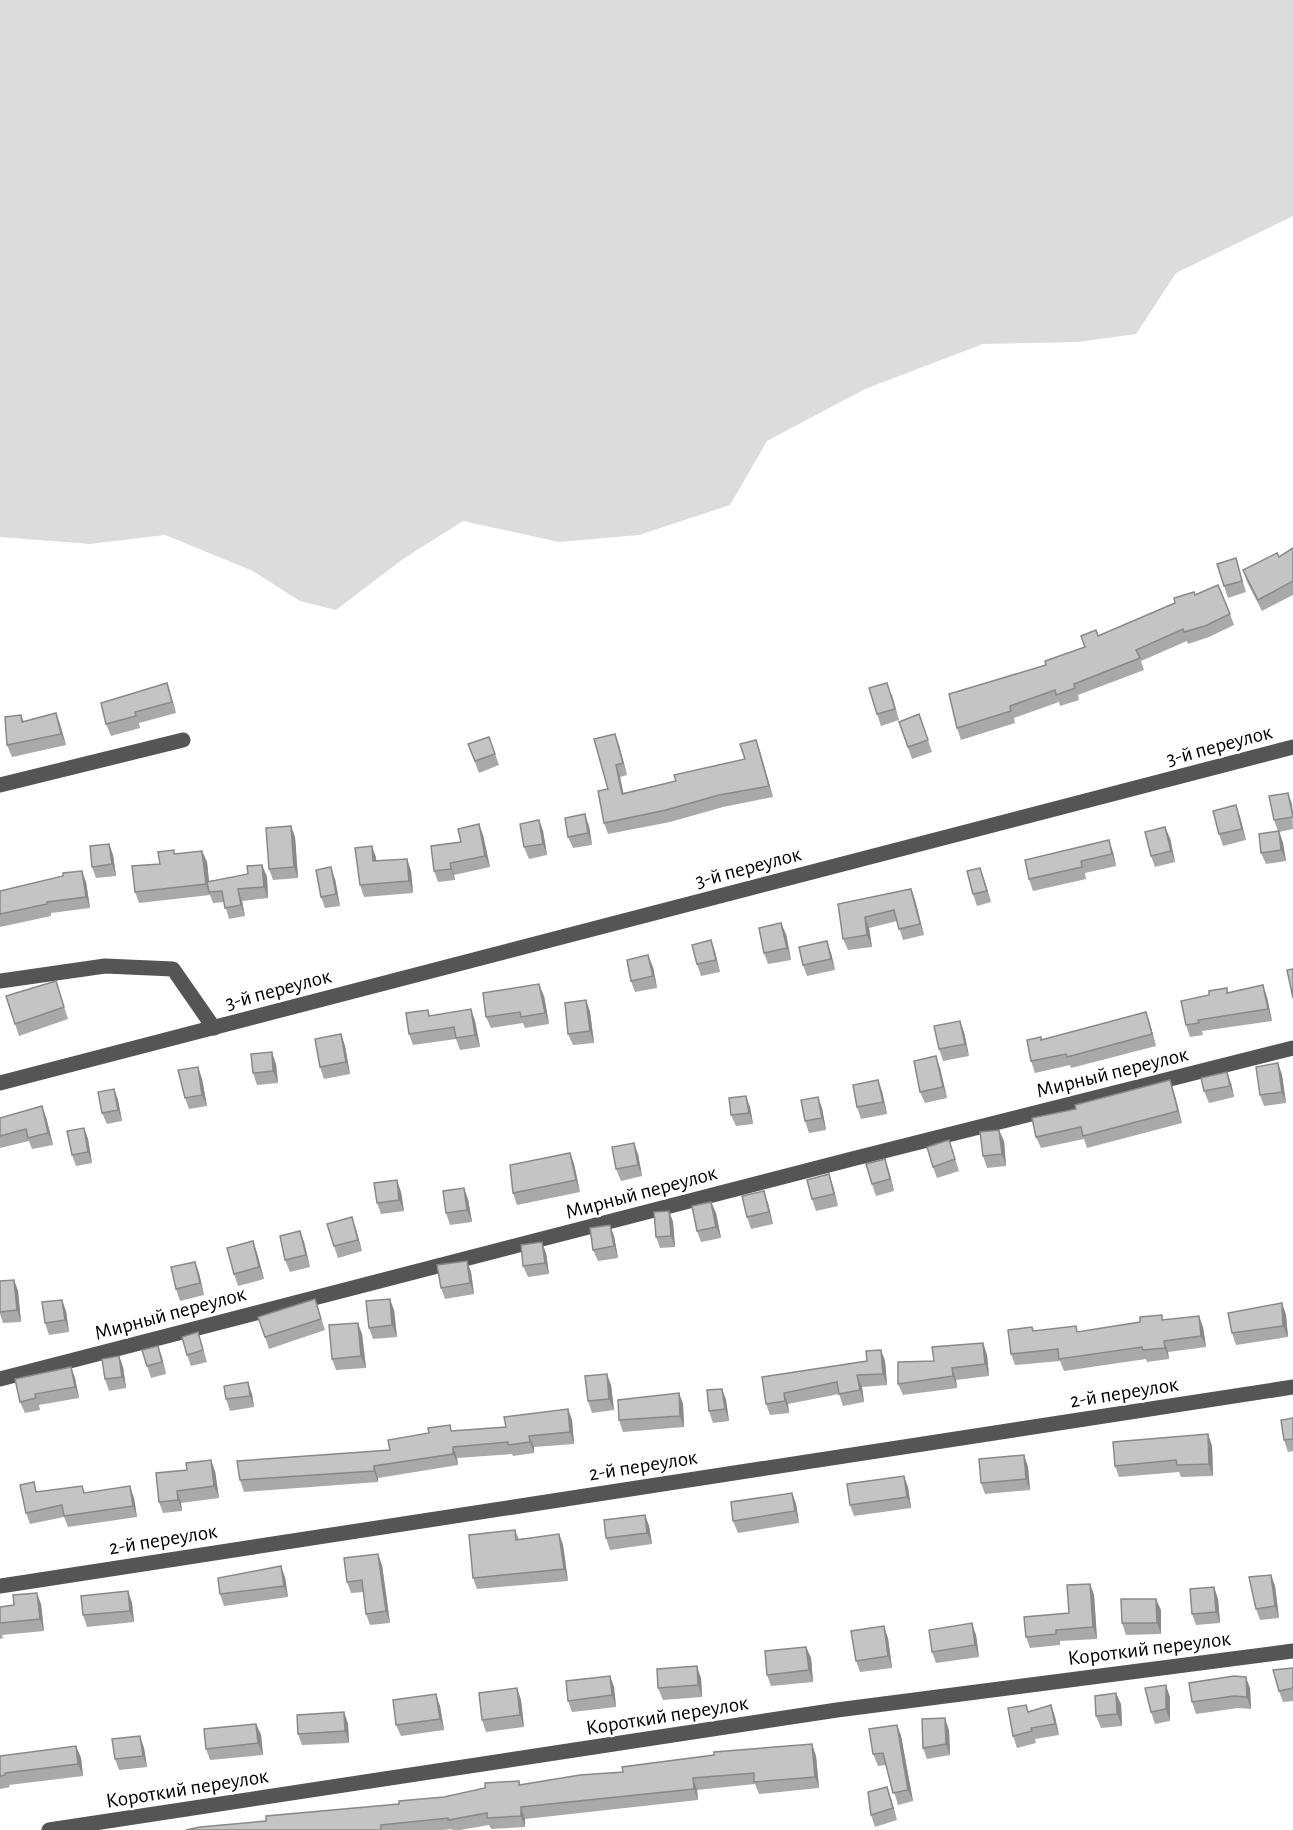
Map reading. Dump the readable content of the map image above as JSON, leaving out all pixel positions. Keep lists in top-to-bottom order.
{
  "streets": {
    "street": [
      "3-й переулок",
      "Мирный переулок",
      "2-й переулок",
      "Короткий переулок"
    ]
  }
}
